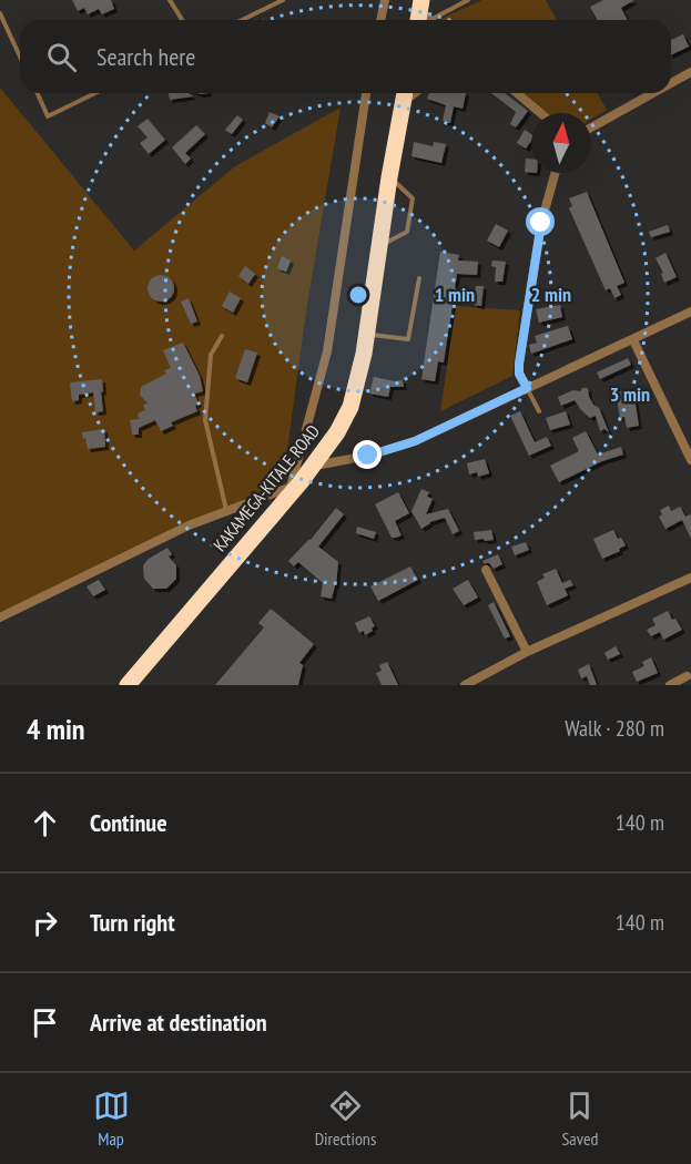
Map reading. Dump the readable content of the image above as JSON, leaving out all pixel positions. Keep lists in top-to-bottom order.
{
  "streets": {
    "highway": ["KAKAMEGA-KITALE ROAD"]
  },
  "north": "top",
  "page": {
    "search": "Search here",
    "heading": ["4 min", "Walk · 280 m"],
    "list": [
      ["Continue", "140 m"],
      ["Turn right", "140 m"],
      "Arrive at destination"
    ],
    "nav": ["Map", "Directions", "Saved"]
  },
  "rings": ["1 min", "2 min", "3 min"]
}
